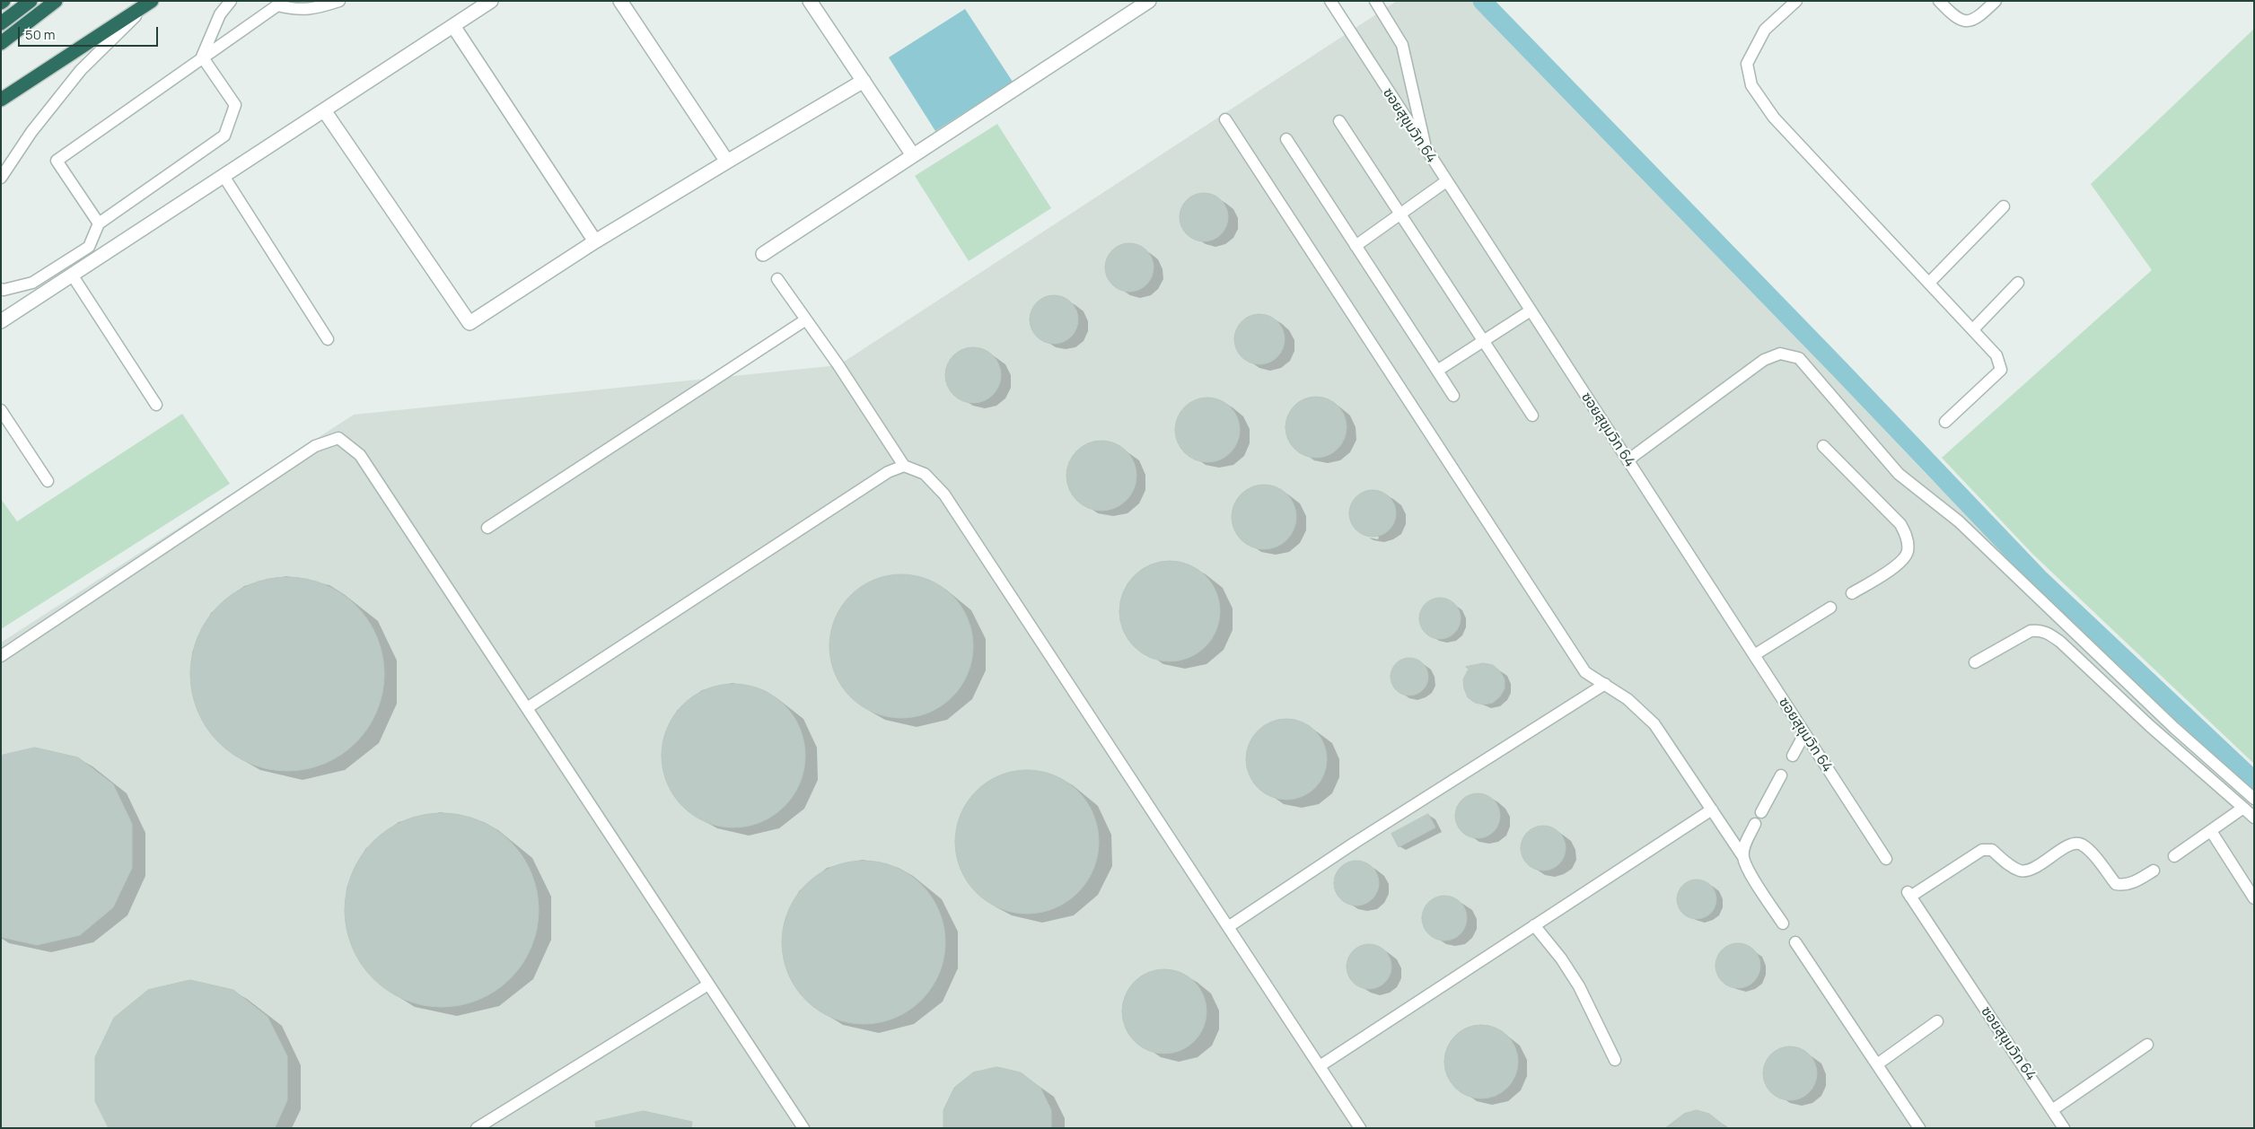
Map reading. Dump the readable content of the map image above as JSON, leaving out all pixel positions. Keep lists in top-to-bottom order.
{
  "streets": {
    "lane": ["ซอยสุขุมวิท 64"]
  },
  "scale_bar": "50 m"
}
